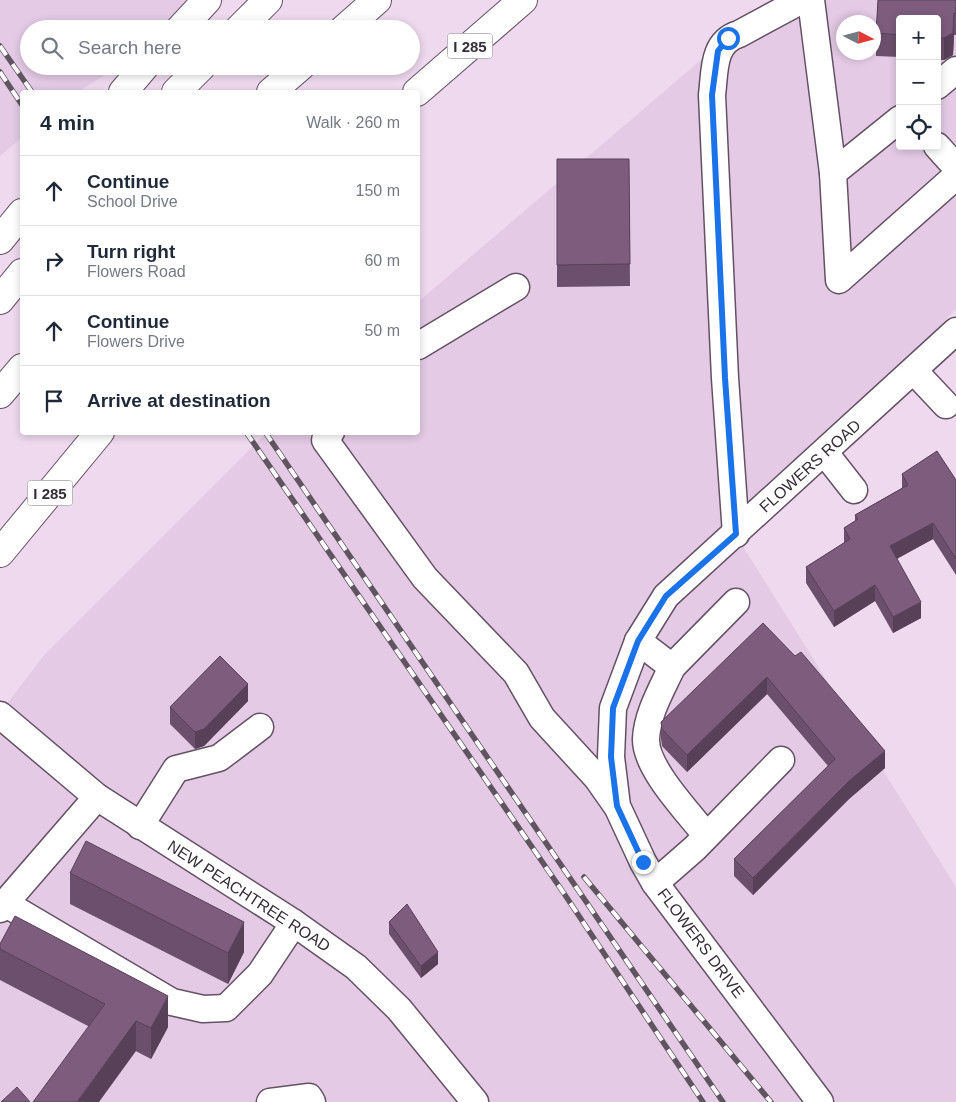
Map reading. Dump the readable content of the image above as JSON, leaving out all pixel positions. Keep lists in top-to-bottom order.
{
  "streets": {
    "main road": ["I 285"],
    "street": ["FLOWERS ROAD", "NEW PEACHTREE ROAD", "FLOWERS DRIVE"]
  },
  "crossings": [
    ["FLOWERS ROAD", "FLOWERS DRIVE"]
  ],
  "north": "right",
  "page": {
    "map_buttons": ["+", "−"],
    "search": "Search here",
    "heading": ["4 min", "Walk · 260 m"],
    "list": [
      ["Continue", "School Drive", "150 m"],
      ["Turn right", "Flowers Road", "60 m"],
      ["Continue", "Flowers Drive", "50 m"],
      "Arrive at destination"
    ]
  }
}
